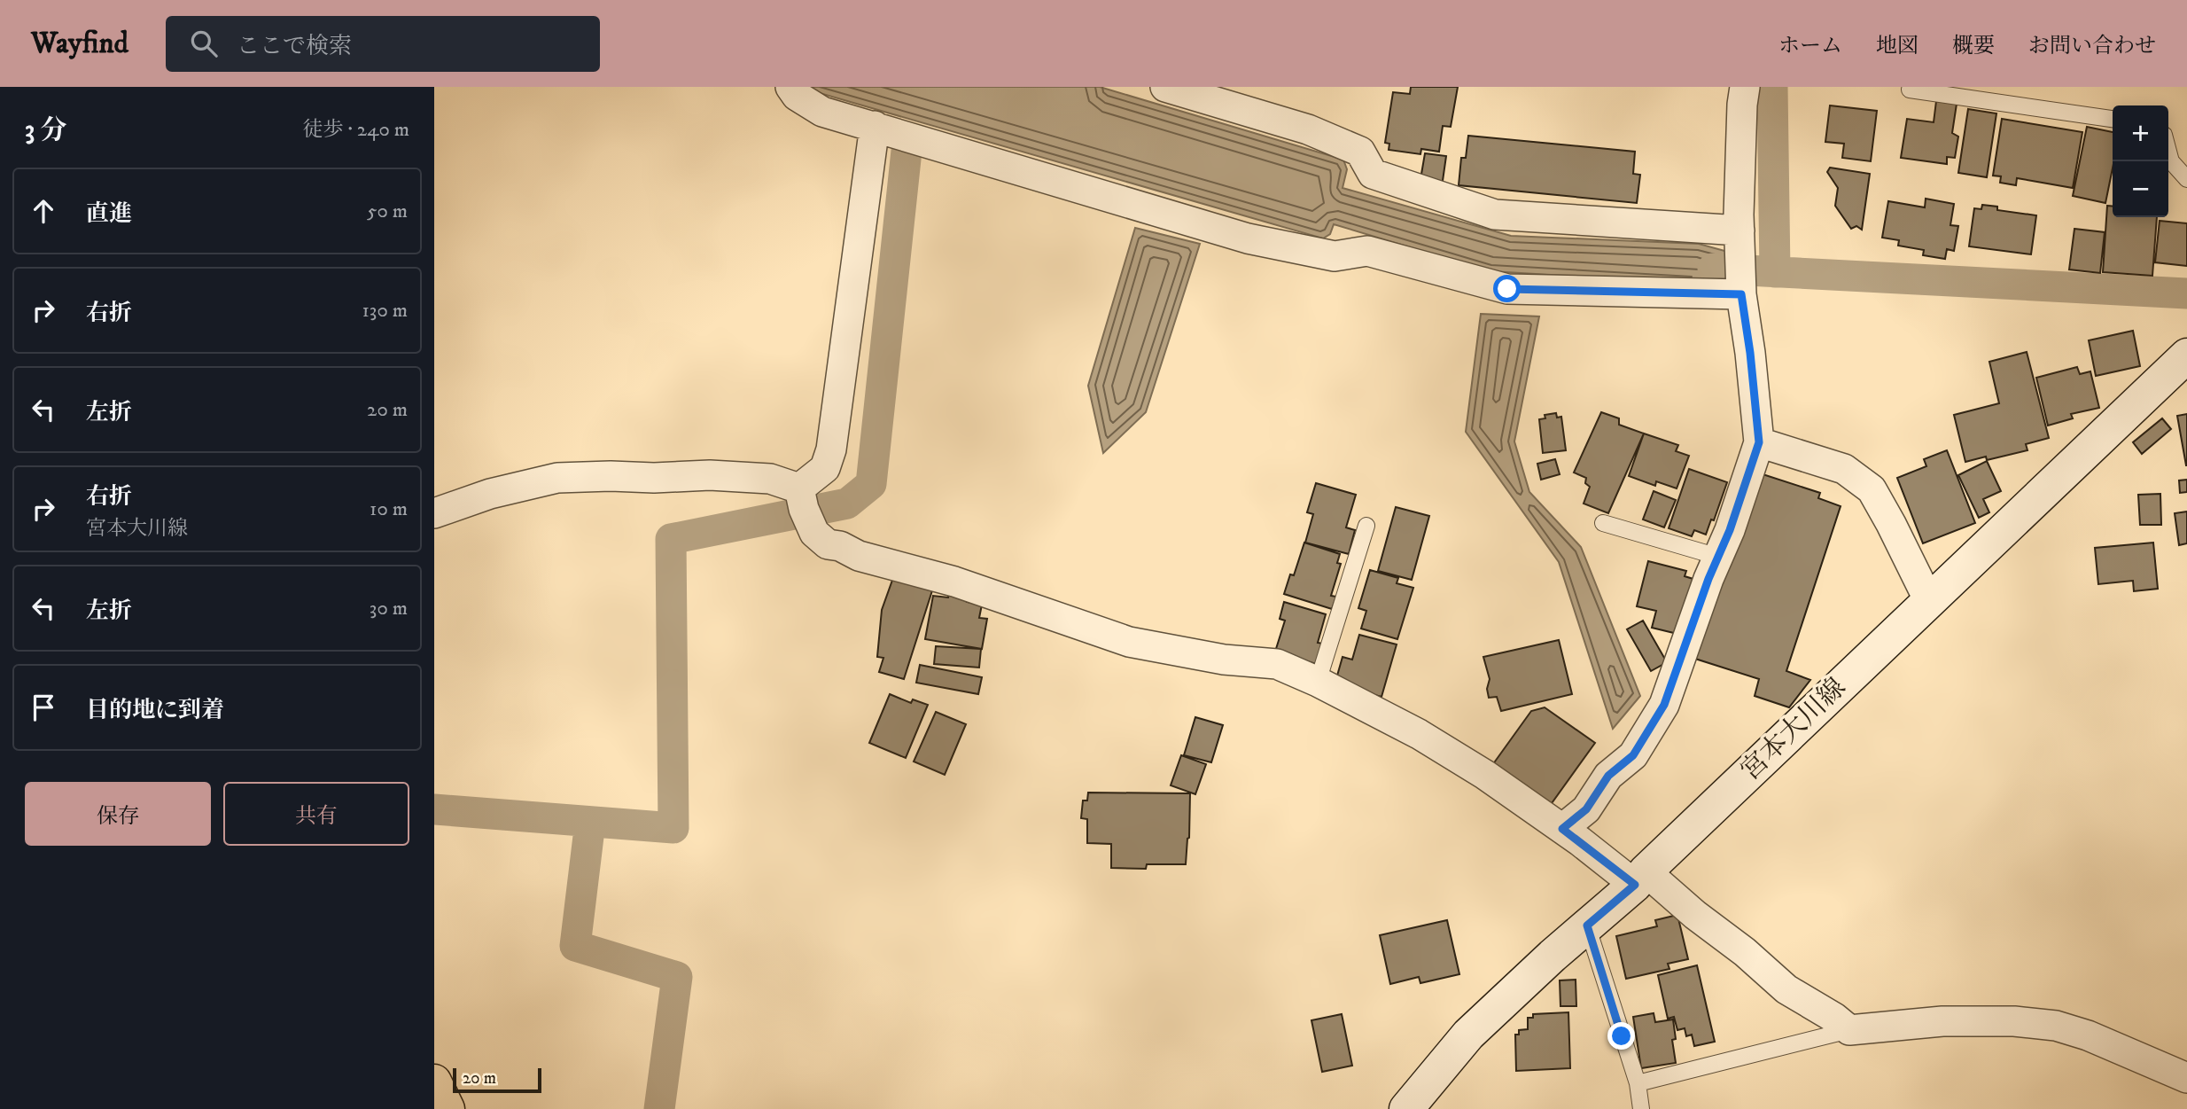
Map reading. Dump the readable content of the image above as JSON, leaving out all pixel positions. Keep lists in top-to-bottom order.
{
  "streets": {
    "main road": ["宮本大川線"]
  },
  "scale_bar": "20 m",
  "page": {
    "header": "Wayfind",
    "search": "ここで検索",
    "nav": [
      "ホーム",
      "地図",
      "概要",
      "お問い合わせ"
    ],
    "heading": ["3 分", "徒歩 · 240 m"],
    "map_buttons": ["+", "−"],
    "list": [
      ["直進", "50 m"],
      ["右折", "130 m"],
      ["左折", "20 m"],
      ["右折", "宮本大川線", "10 m"],
      ["左折", "30 m"],
      "目的地に到着"
    ],
    "buttons": ["保存", "共有"],
    "scale": "20 m"
  }
}
